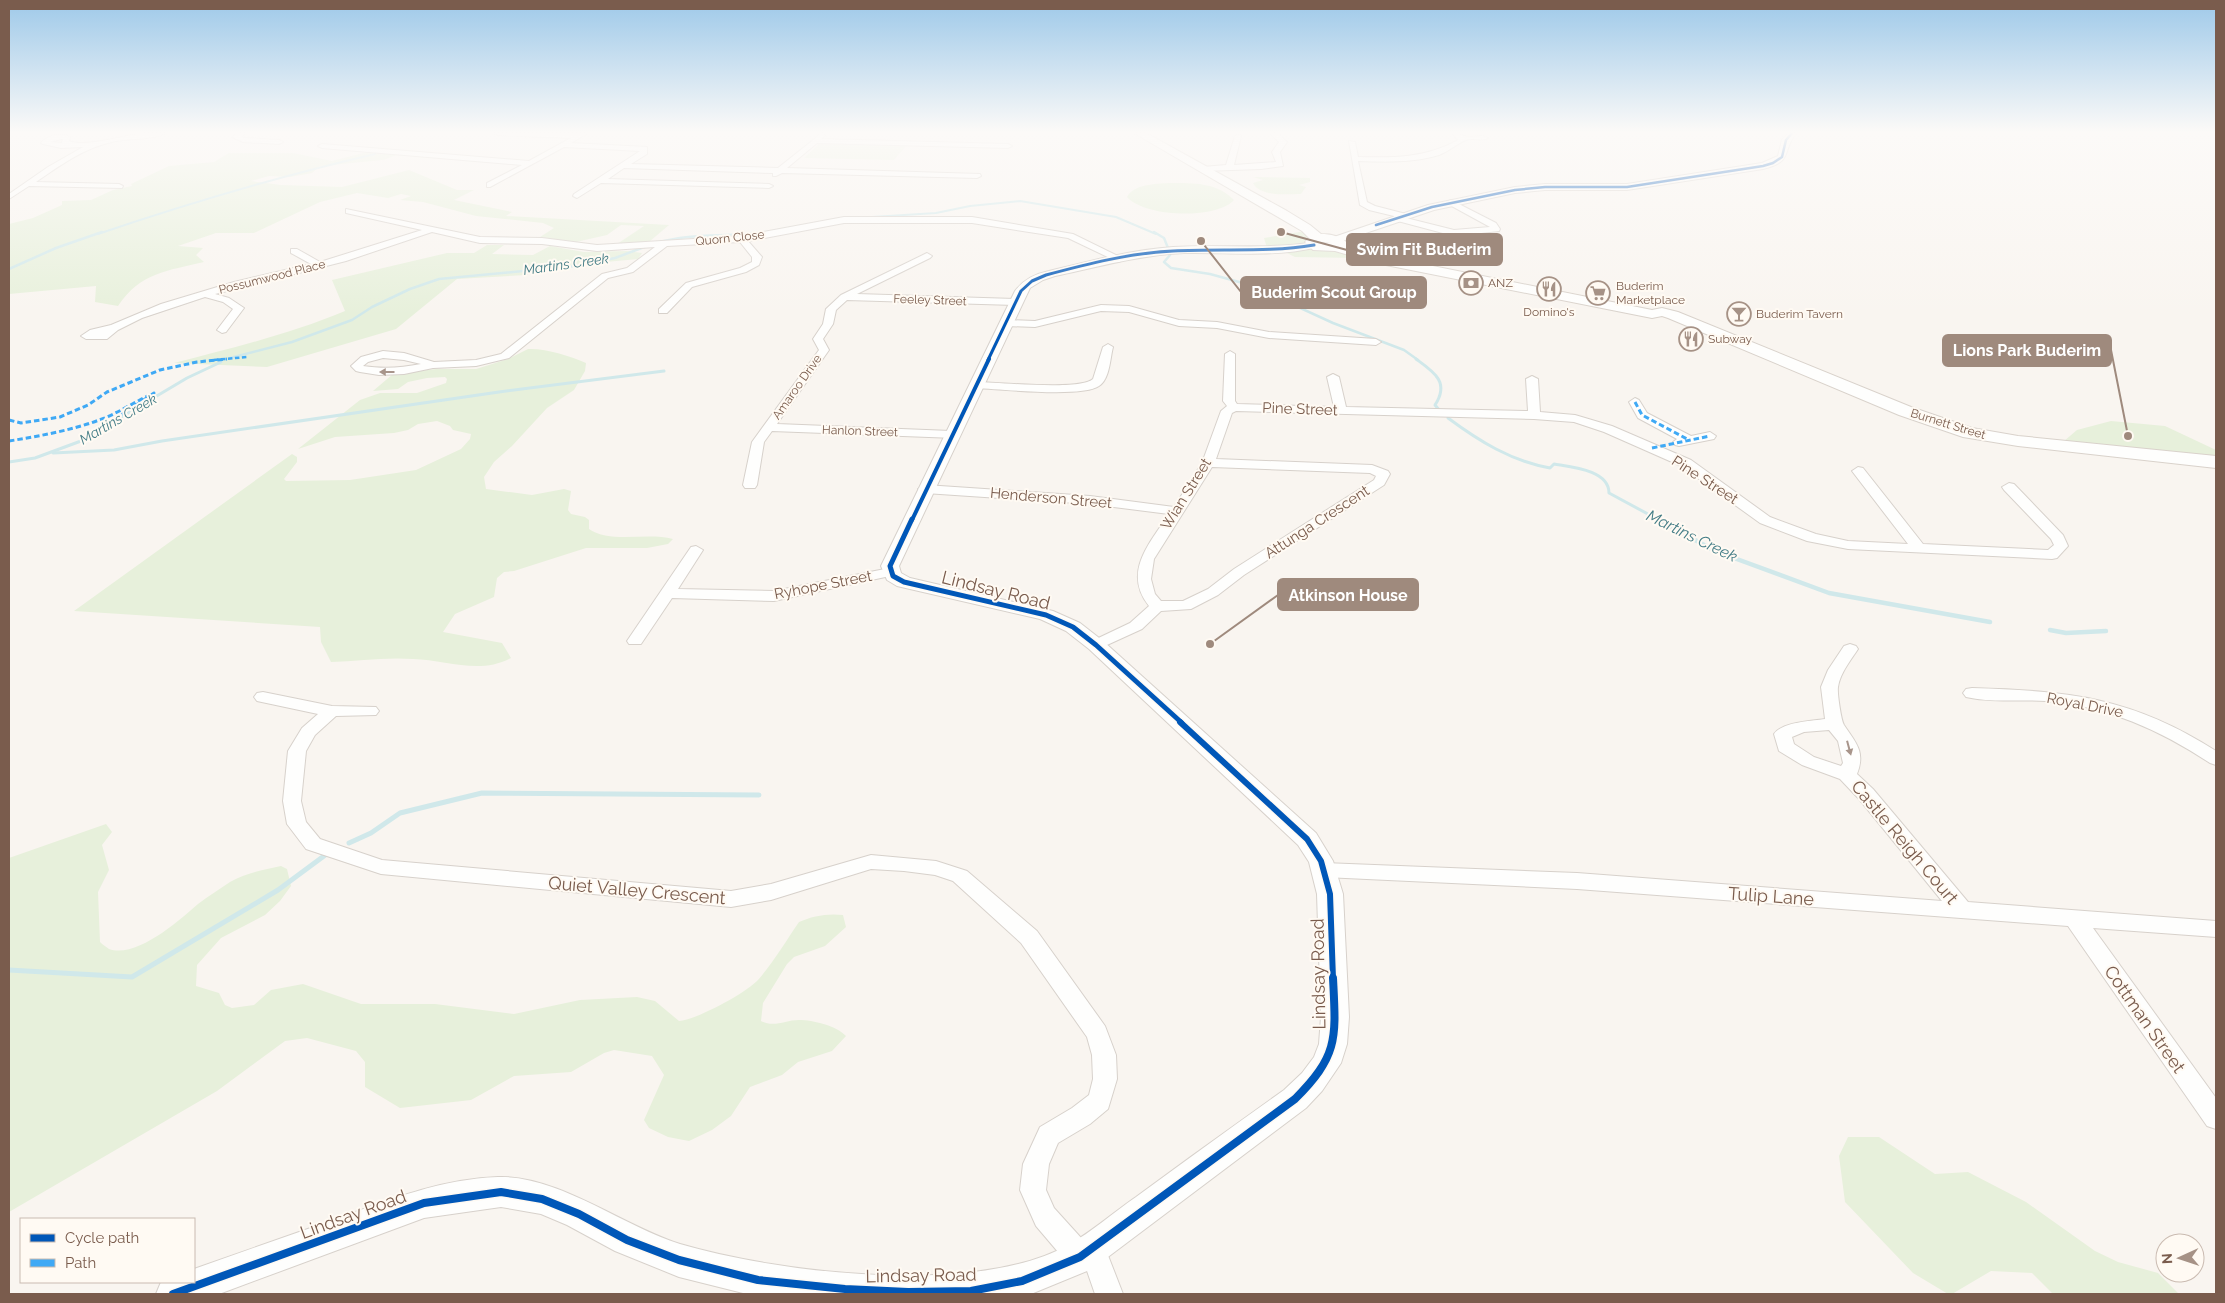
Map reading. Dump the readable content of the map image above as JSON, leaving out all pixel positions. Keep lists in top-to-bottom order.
{
  "streets": {
    "main road": ["Burnett Street"],
    "street": [
      "Quorn Close",
      "Possumwood Place",
      "Feeley Street",
      "Amaroo Drive",
      "Pine Street",
      "Hanlon Street",
      "Wian Street",
      "Henderson Street",
      "Attunga Crescent",
      "Ryhope Street",
      "Lindsay Road",
      "Royal Drive",
      "Castle Reigh Court",
      "Quiet Valley Crescent",
      "Tulip Lane",
      "Cottman Street"
    ]
  },
  "crossings": [
    ["Quorn Close", "Possumwood Place"],
    ["Feeley Street", "Amaroo Drive"],
    ["Amaroo Drive", "Hanlon Street"],
    ["Pine Street", "Wian Street"],
    ["Wian Street", "Henderson Street"],
    ["Wian Street", "Attunga Crescent"],
    ["Ryhope Street", "Lindsay Road"],
    ["Lindsay Road", "Quiet Valley Crescent"],
    ["Lindsay Road", "Tulip Lane"],
    ["Castle Reigh Court", "Tulip Lane"],
    ["Tulip Lane", "Cottman Street"]
  ],
  "water": ["Martins Creek"],
  "places": {
    "other": [
      "Swim Fit Buderim",
      "Buderim Scout Group",
      "Lions Park Buderim",
      "Atkinson House"
    ],
    "bank": ["ANZ"],
    "restaurant": ["Domino's", "Subway"],
    "supermarket": ["Buderim Marketplace"],
    "bar": ["Buderim Tavern"]
  },
  "legend": ["Cycle path", "Path"],
  "north": "left"
}
